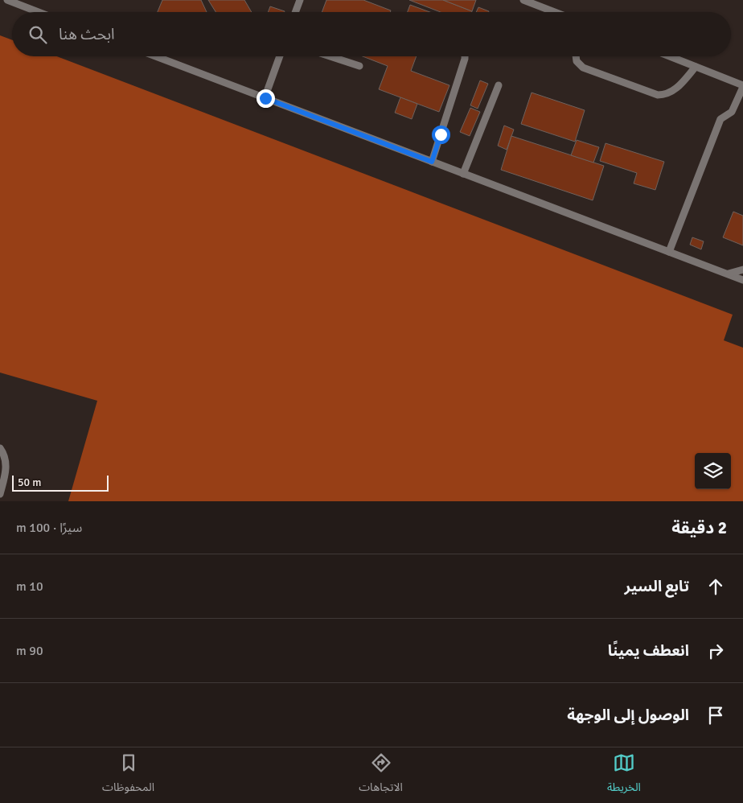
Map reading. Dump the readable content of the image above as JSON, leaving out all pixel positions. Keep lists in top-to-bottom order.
{
  "scale_bar": "50 m",
  "page": {
    "search": "ابحث هنا",
    "scale": "50 m",
    "heading": ["2 دقيقة", "سيرًا · 100 m"],
    "list": [
      ["تابع السير", "10 m"],
      ["انعطف يمينًا", "90 m"],
      "الوصول إلى الوجهة"
    ],
    "nav": ["الخريطة", "الاتجاهات", "المحفوظات"]
  }
}
